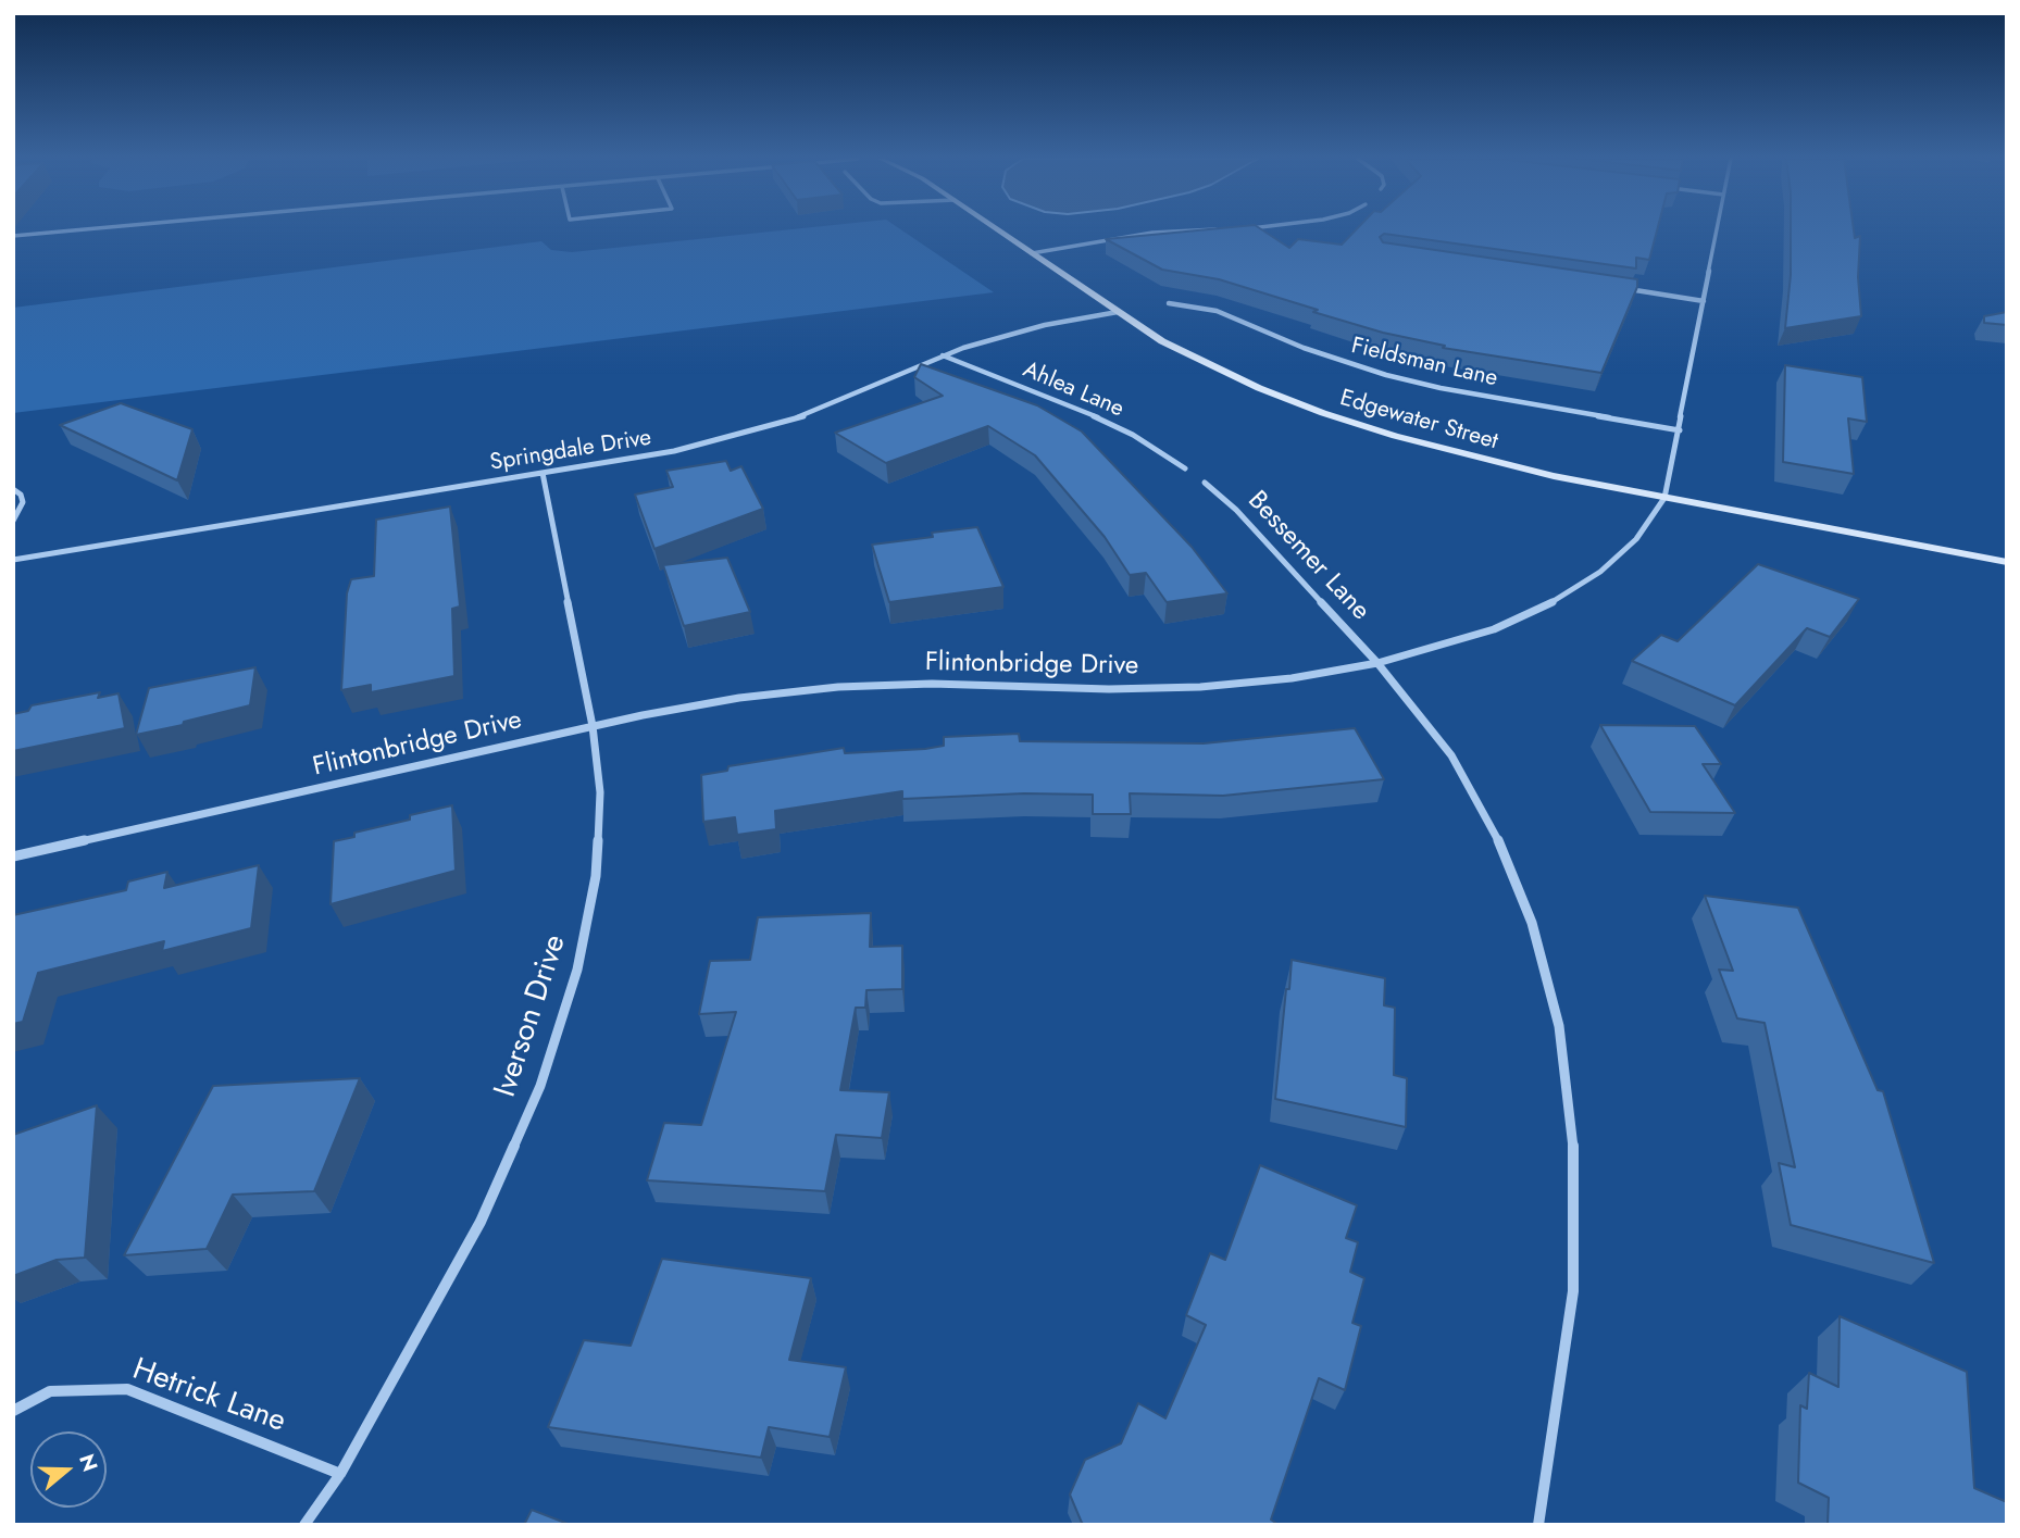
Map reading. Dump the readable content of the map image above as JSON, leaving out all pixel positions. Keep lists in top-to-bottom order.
{
  "streets": {
    "street": [
      "Fieldsman Lane",
      "Ahlea Lane",
      "Edgewater Street",
      "Springdale Drive",
      "Bessemer Lane",
      "Flintonbridge Drive",
      "Iverson Drive",
      "Hetrick Lane"
    ]
  },
  "crossings": [
    ["Fieldsman Lane", "Flintonbridge Drive"],
    ["Ahlea Lane", "Springdale Drive"],
    ["Edgewater Street", "Springdale Drive"],
    ["Edgewater Street", "Flintonbridge Drive"],
    ["Springdale Drive", "Iverson Drive"],
    ["Bessemer Lane", "Flintonbridge Drive"],
    ["Flintonbridge Drive", "Iverson Drive"],
    ["Iverson Drive", "Hetrick Lane"]
  ],
  "north": "right"
}
